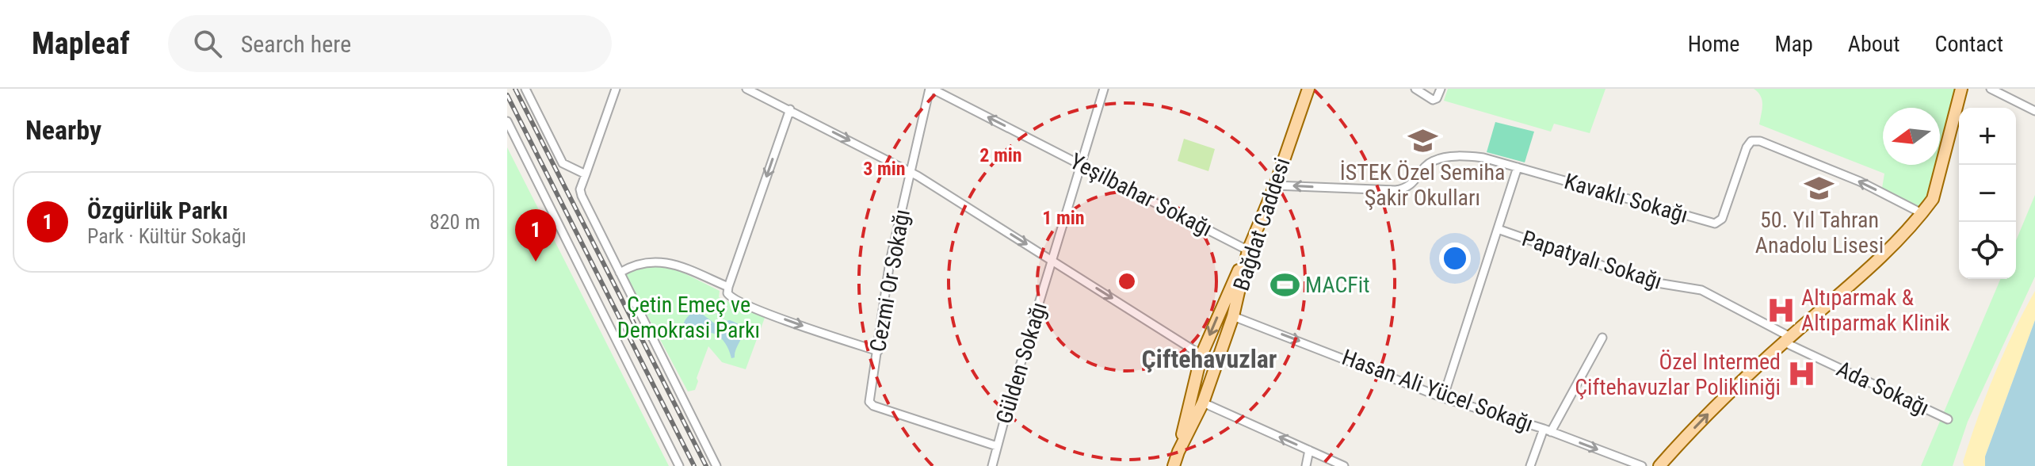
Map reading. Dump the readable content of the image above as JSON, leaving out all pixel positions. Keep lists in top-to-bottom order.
{
  "streets": {
    "main road": ["Bağdat Caddesi"],
    "street": [
      "Yeşilbahar Sokağı",
      "Kavaklı Sokağı",
      "Papatyalı Sokağı",
      "Cezmi Or Sokağı",
      "Gülden Sokağı",
      "Ada Sokağı",
      "Hasan Ali Yücel Sokağı"
    ]
  },
  "crossings": [
    ["Yeşilbahar Sokağı", "Bağdat Caddesi"],
    ["Yeşilbahar Sokağı", "Cezmi Or Sokağı"],
    ["Yeşilbahar Sokağı", "Gülden Sokağı"],
    ["Kavaklı Sokağı", "Bağdat Caddesi"],
    ["Bağdat Caddesi", "Hasan Ali Yücel Sokağı"],
    ["Papatyalı Sokağı", "Ada Sokağı"],
    ["Cezmi Or Sokağı", "Gülden Sokağı"]
  ],
  "one_way": ["Yeşilbahar Sokağı", "Kavaklı Sokağı", "Hasan Ali Yücel Sokağı"],
  "districts": ["Çiftehavuzlar"],
  "parks": ["Çetin Emeç ve Demokrasi Parkı"],
  "places": {
    "school or university": ["İSTEK Özel Semiha Şakir Okulları", "50. Yıl Tahran Anadolu Lisesi"],
    "sports": ["MACFit"],
    "hospital": ["Altıparmak & Altıparmak Klinik", "Özel Intermed Çiftehavuzlar Polikliniği"]
  },
  "north": "left",
  "page": {
    "header": "Mapleaf",
    "search": "Search here",
    "nav": [
      "Home",
      "Map",
      "About",
      "Contact"
    ],
    "heading": "Nearby",
    "map_buttons": ["+", "−"],
    "list": [
      {
        "mark": "1",
        "name": "Özgürlük Parkı",
        "note": "Park · Kültür Sokağı",
        "value": "820 m"
      }
    ],
    "pins": "1"
  },
  "rings": ["2 min", "3 min", "1 min"]
}
